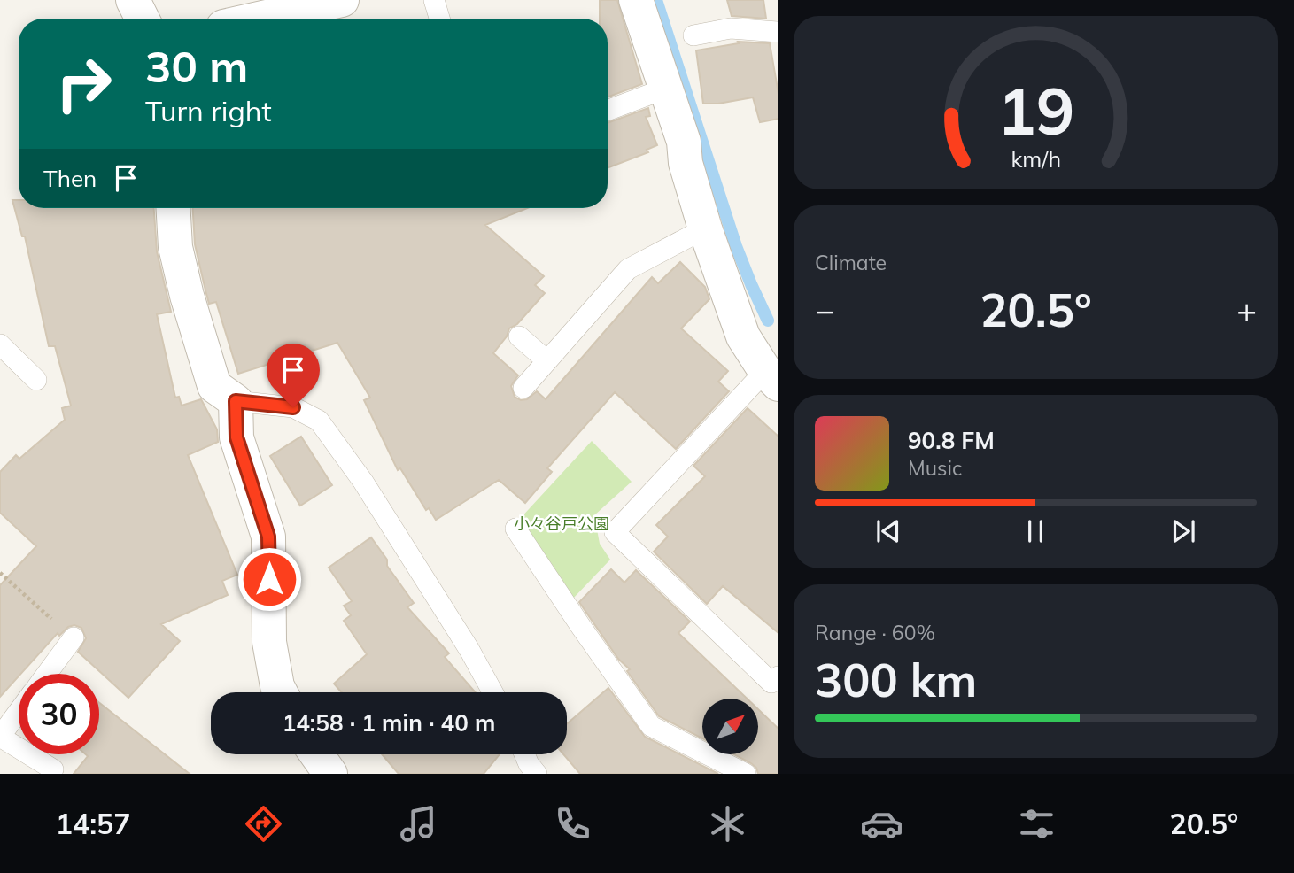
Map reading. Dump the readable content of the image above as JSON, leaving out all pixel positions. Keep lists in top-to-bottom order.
{
  "parks": ["小々谷戸公園"],
  "north": "top right",
  "page": {
    "turn": ["30 m", "Turn right"],
    "then": "Then",
    "tile": [
      "Climate",
      ["Range · 60%", "300 km"]
    ],
    "heat": ["−", "20.5°", "+"],
    "song": ["90.8 FM", "Music"],
    "limit": "30",
    "trip": "14:58 · 1 min · 40 m",
    "tabs": ["14:57", "20.5°"],
    "gauge": ["19", "km/h"]
  }
}
